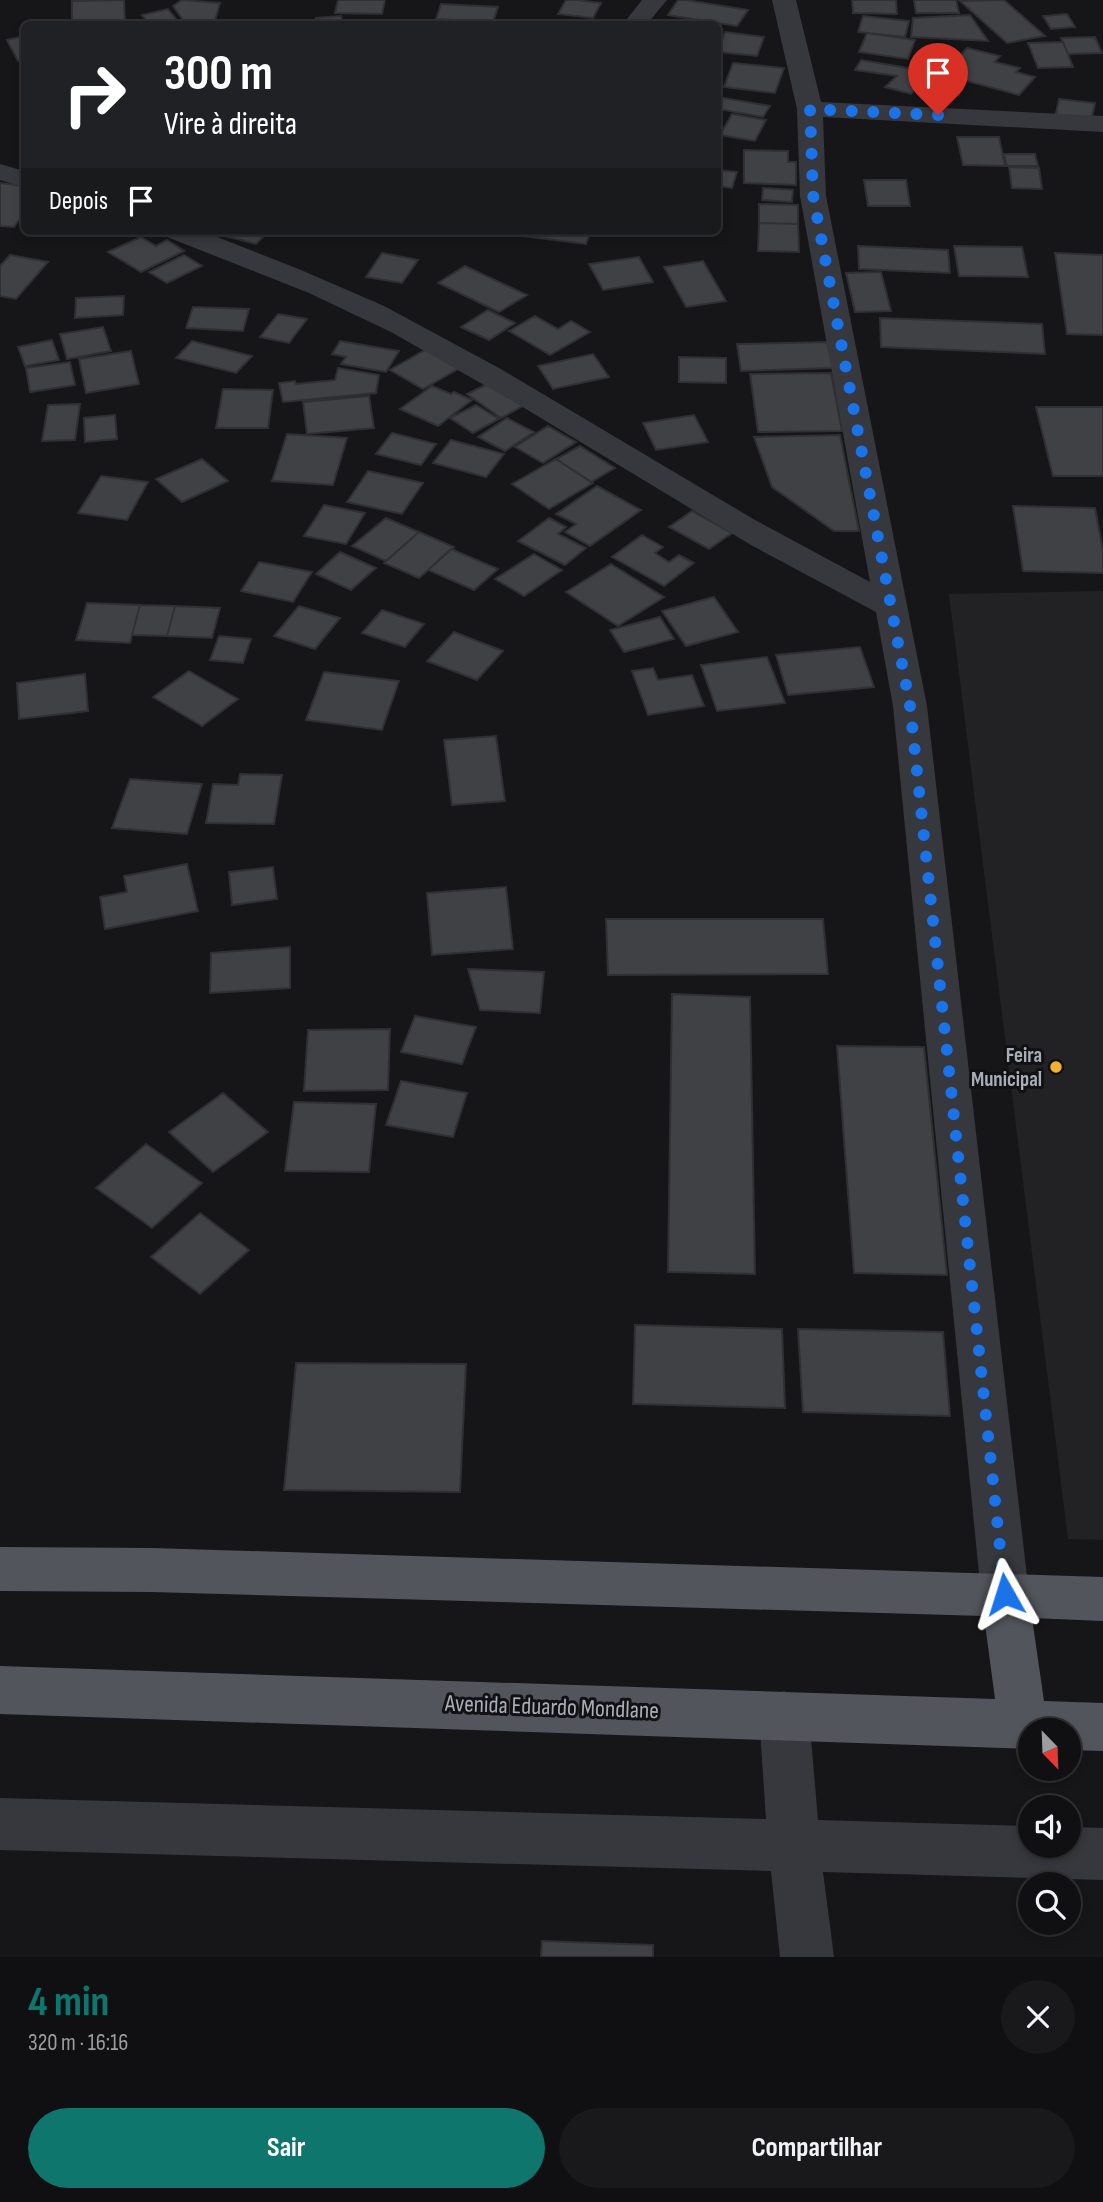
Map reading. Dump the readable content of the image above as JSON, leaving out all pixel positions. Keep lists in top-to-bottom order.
{
  "streets": {
    "main road": ["Avenida Eduardo Mondlane"]
  },
  "places": ["Feira Municipal"],
  "north": "bottom right",
  "page": {
    "turn": ["300 m", "Vire à direita"],
    "then": "Depois",
    "heading": ["4 min", "320 m · 16:16"],
    "buttons": ["Sair", "Compartilhar"]
  }
}
